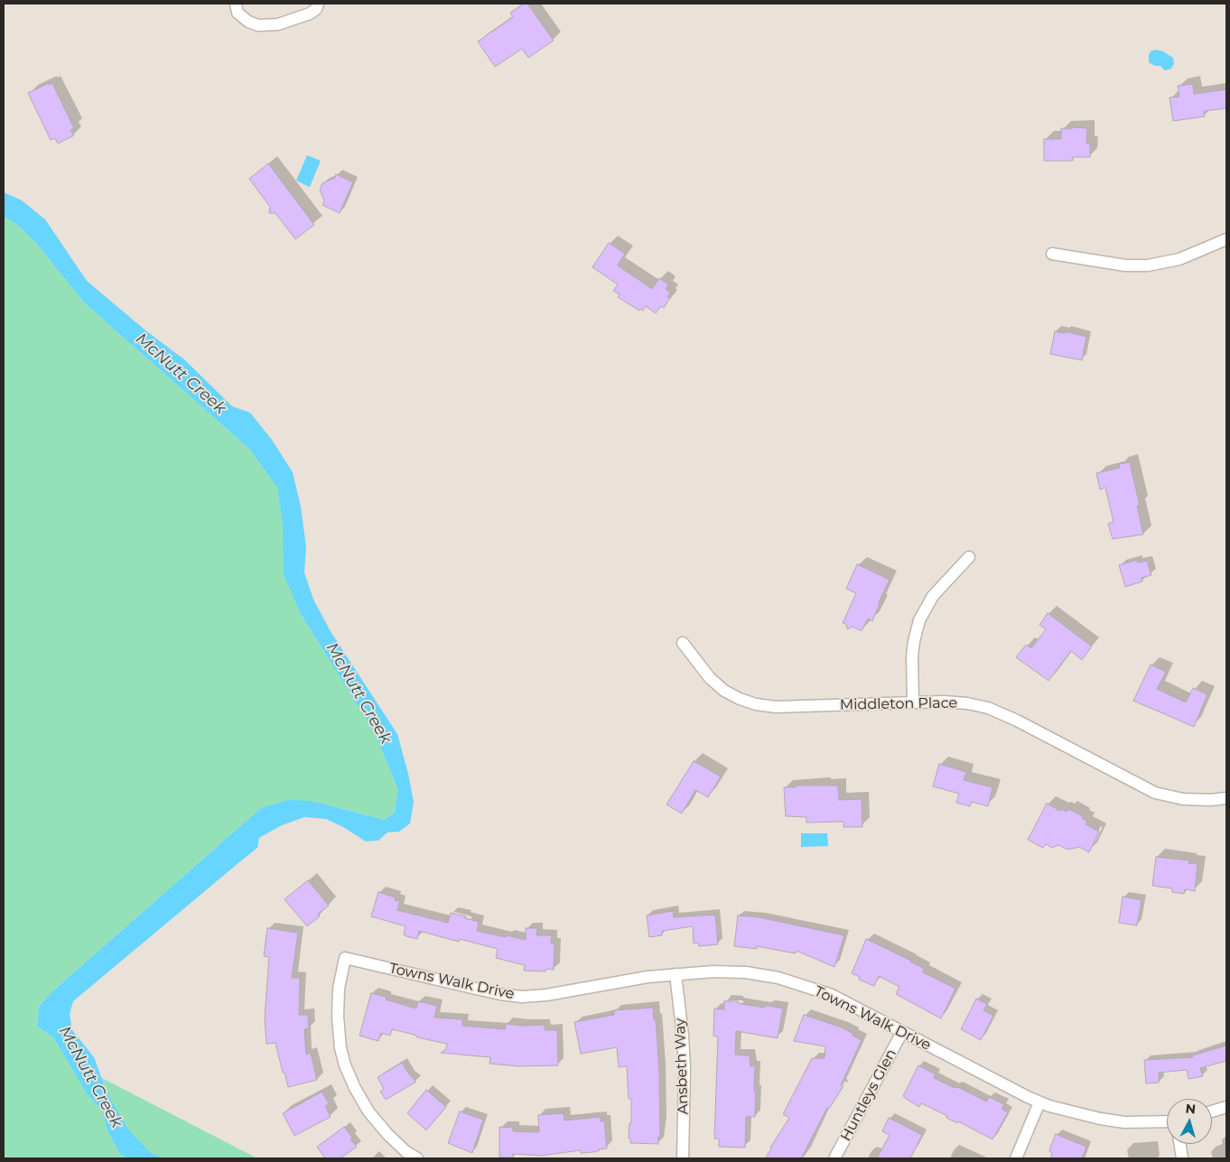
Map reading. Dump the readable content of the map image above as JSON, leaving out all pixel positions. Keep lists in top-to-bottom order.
{
  "streets": {
    "street": [
      "Middleton Place",
      "Towns Walk Drive",
      "Ansbeth Way",
      "Huntleys Glen"
    ]
  },
  "crossings": [
    ["Towns Walk Drive", "Ansbeth Way"],
    ["Towns Walk Drive", "Huntleys Glen"]
  ],
  "water": ["McNutt Creek"],
  "north": "top"
}
